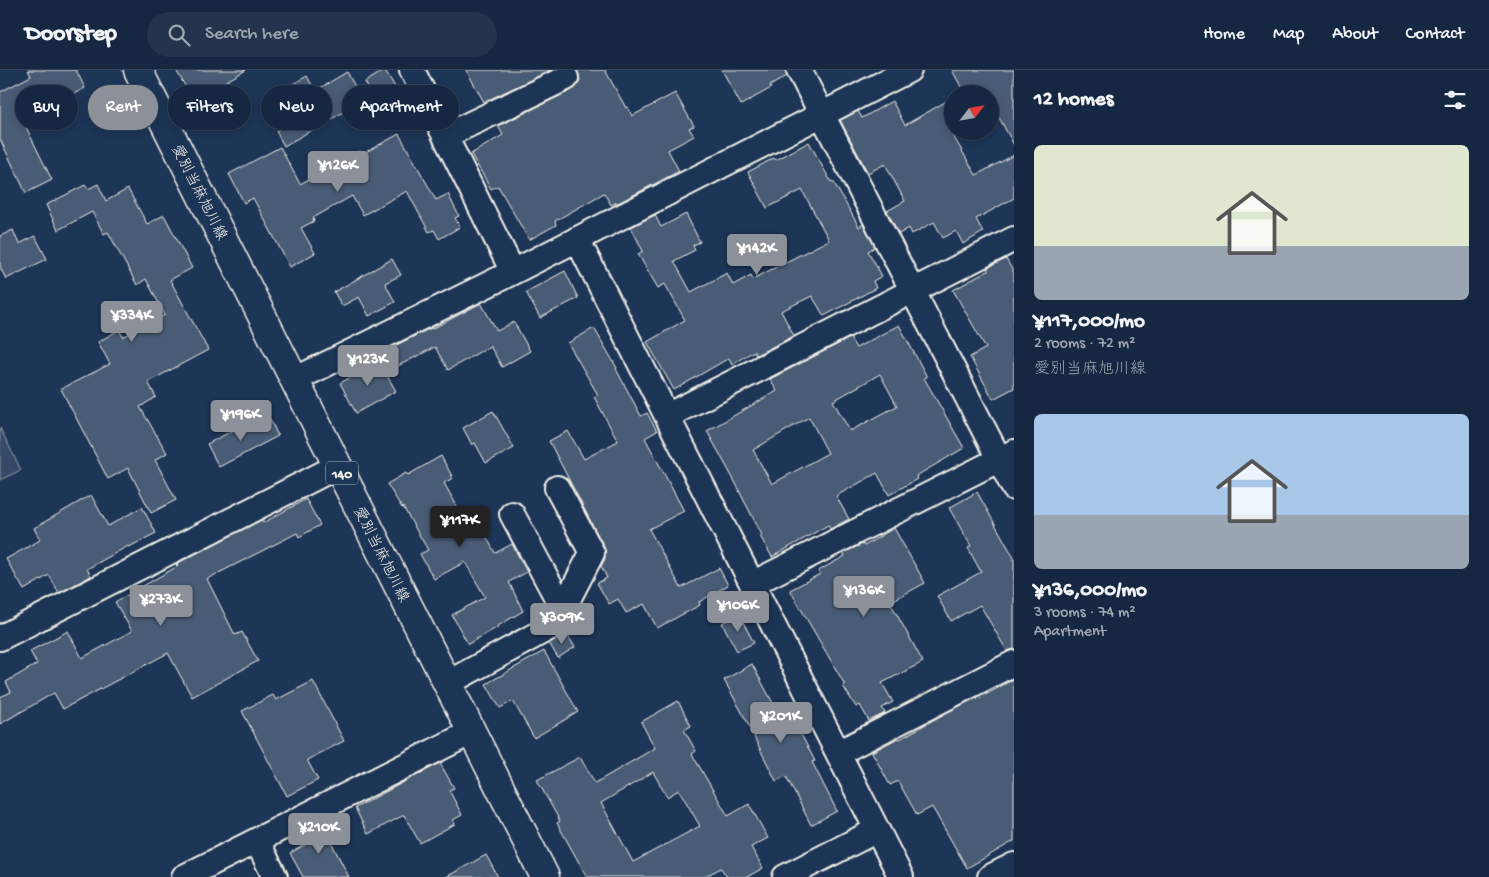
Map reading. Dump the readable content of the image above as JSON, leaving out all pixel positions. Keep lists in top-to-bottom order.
{
  "streets": {
    "main road": ["愛別当麻旭川線", "140"]
  },
  "north": "top right",
  "page": {
    "header": "Doorstep",
    "search": "Search here",
    "nav": [
      "Home",
      "Map",
      "About",
      "Contact"
    ],
    "heading": "12 homes",
    "chip": [
      "Buy",
      "Rent",
      "Filters",
      "New",
      "Apartment"
    ],
    "list": [
      {
        "name": "¥117,000/mo",
        "note": "2 rooms · 72 m² · 愛別当麻旭川線"
      },
      {
        "name": "¥136,000/mo",
        "note": "3 rooms · 74 m² · Apartment"
      }
    ],
    "price": [
      "¥126K",
      "¥142K",
      "¥334K",
      "¥123K",
      "¥196K",
      "¥117K",
      "¥136K",
      "¥273K",
      "¥106K",
      "¥309K",
      "¥201K",
      "¥210K"
    ]
  }
}
